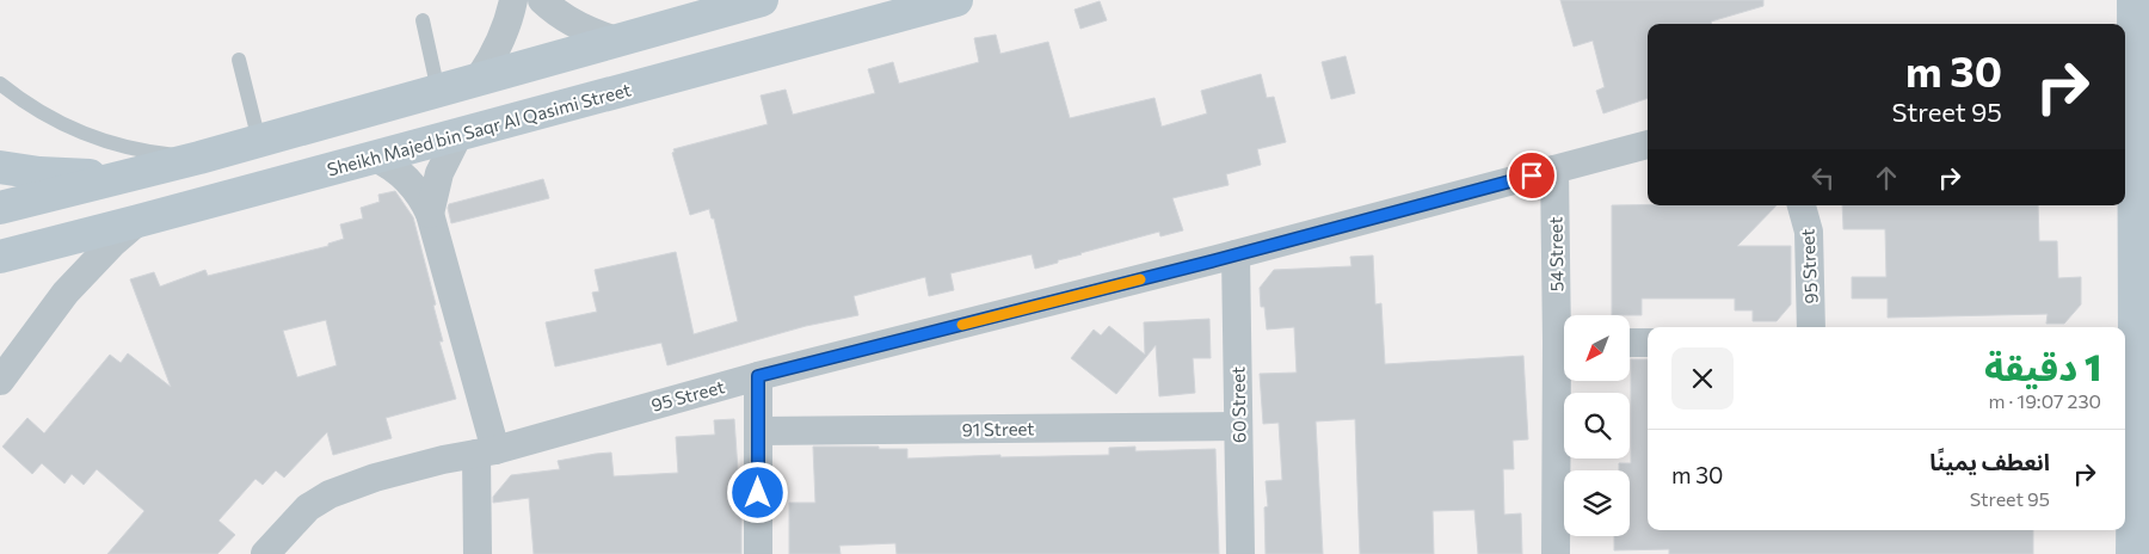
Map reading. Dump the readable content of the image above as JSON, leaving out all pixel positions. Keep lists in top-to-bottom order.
{
  "streets": {
    "main road": ["Sheikh Majed bin Saqr Al Qasimi Street"],
    "street": [
      "54 Street",
      "95 Street",
      "60 Street",
      "91 Street"
    ]
  },
  "crossings": [
    ["54 Street", "95 Street"],
    ["95 Street", "60 Street"],
    ["60 Street", "91 Street"]
  ],
  "north": "bottom left",
  "page": {
    "turn": ["30 m", "95 Street"],
    "heading": ["1 دقيقة", "230 m · 19:07"],
    "list": [
      {
        "name": "انعطف يمينًا",
        "note": "95 Street",
        "value": "30 m"
      }
    ]
  }
}
